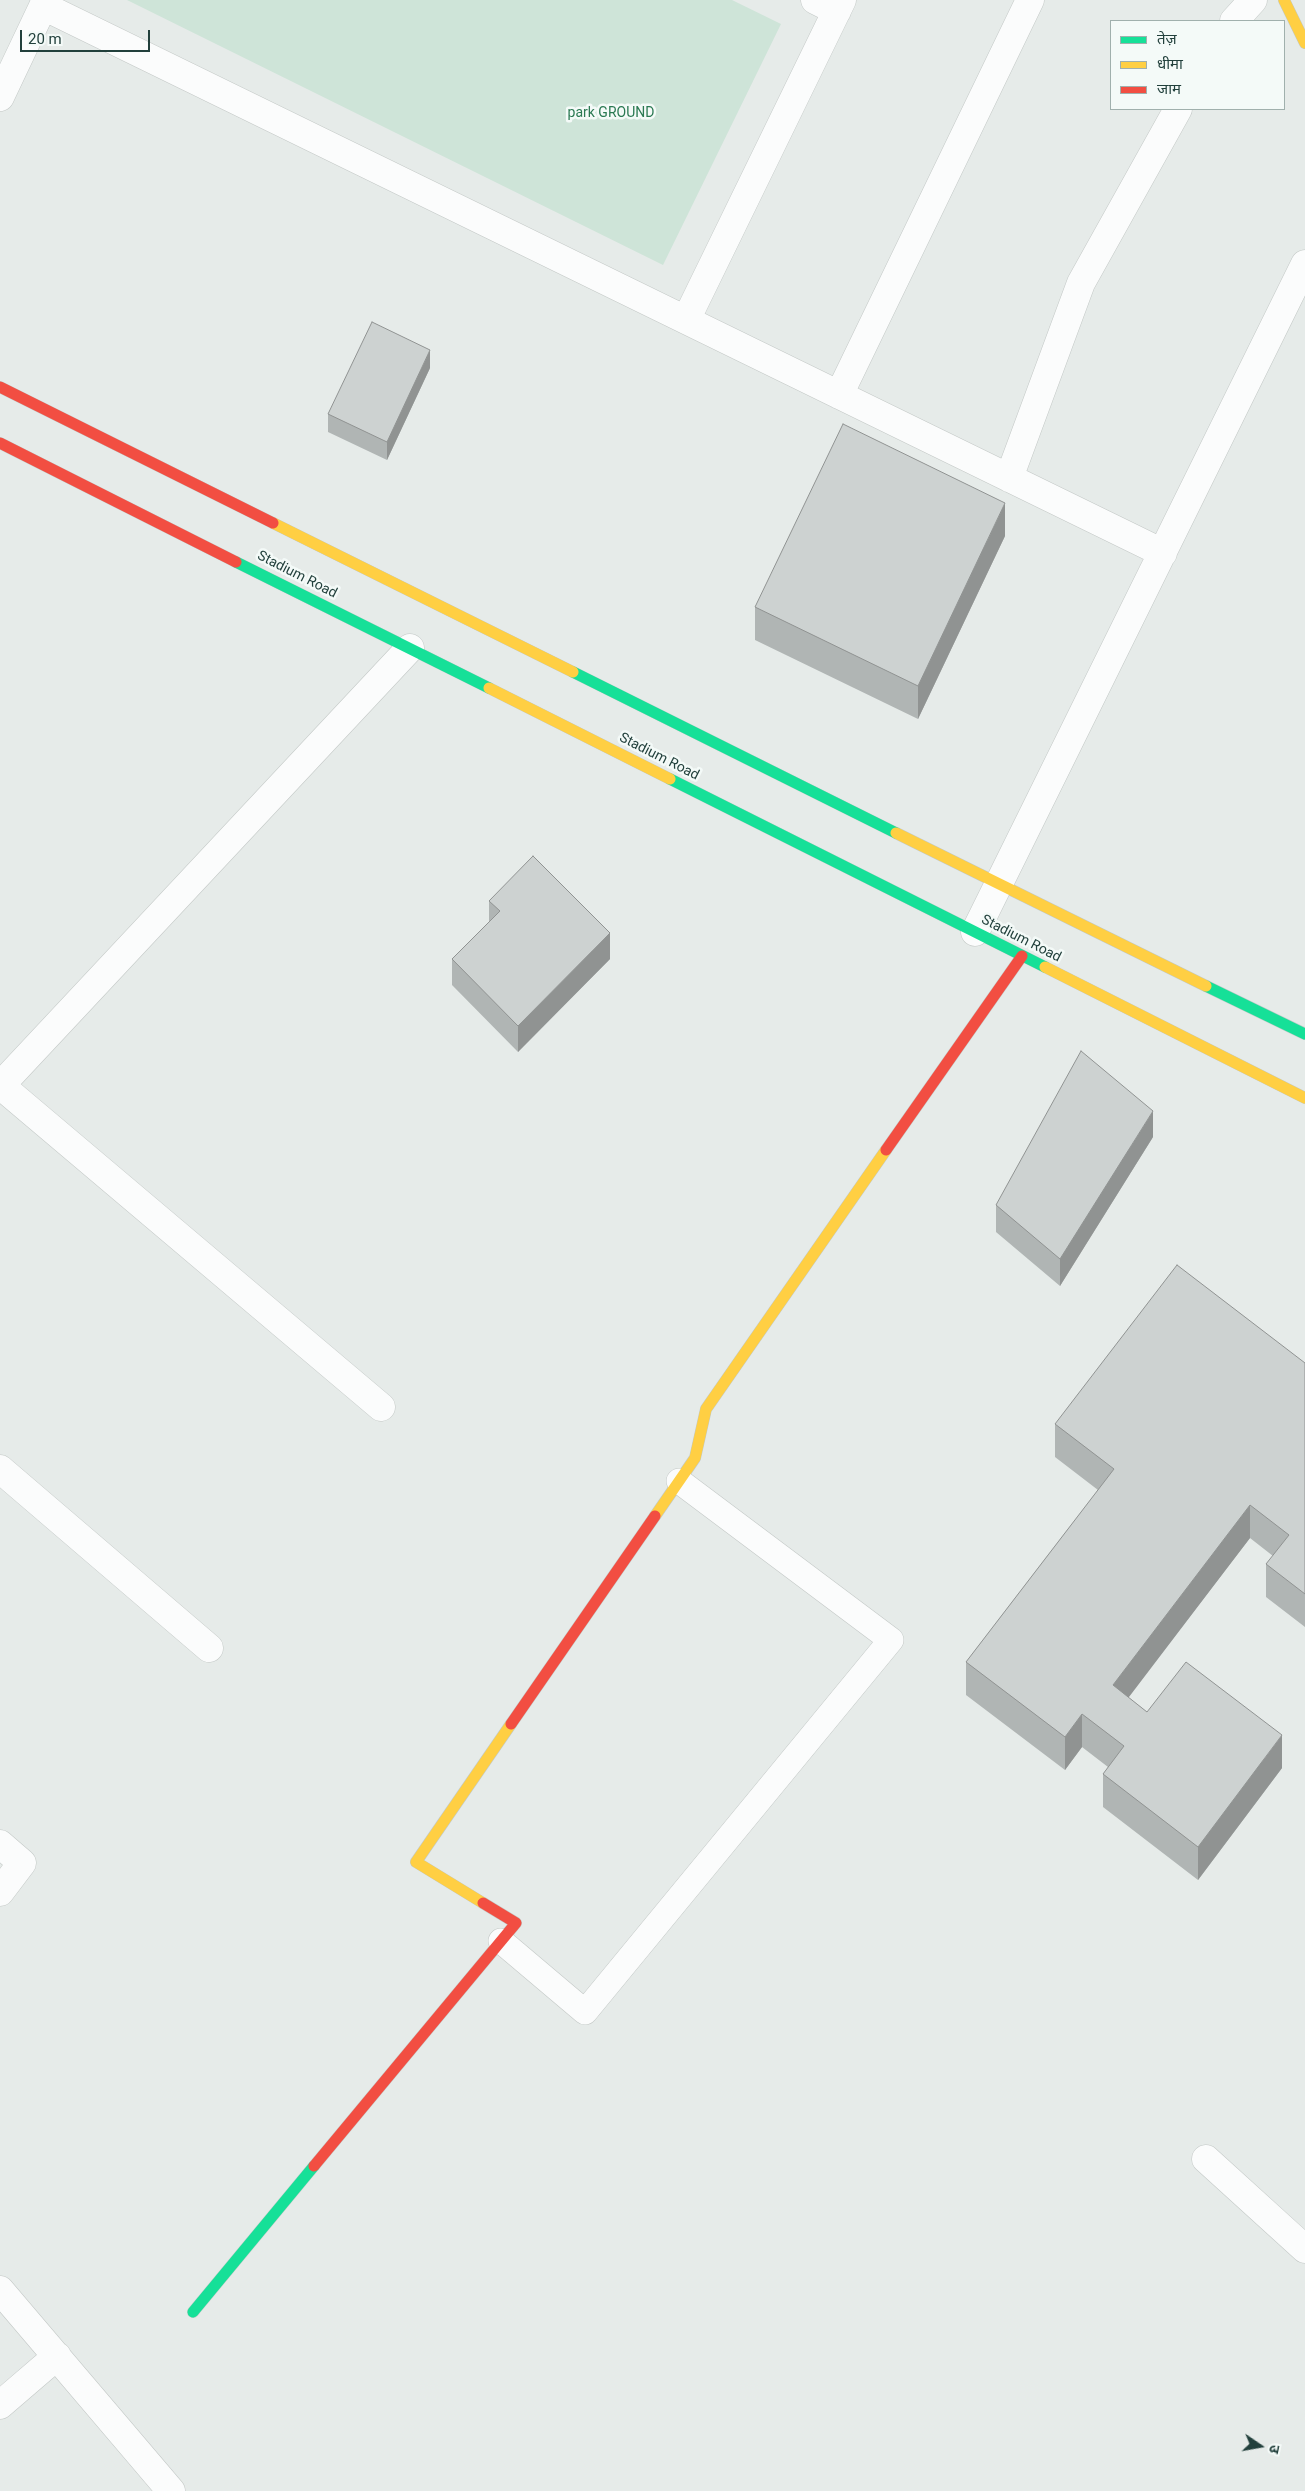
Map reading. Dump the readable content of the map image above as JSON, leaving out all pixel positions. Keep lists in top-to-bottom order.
{
  "streets": {
    "main road": ["Stadium Road"]
  },
  "parks": ["park GROUND"],
  "legend": ["तेज़", "धीमा", "जाम"],
  "scale_bar": "20 m",
  "north": "right"
}
